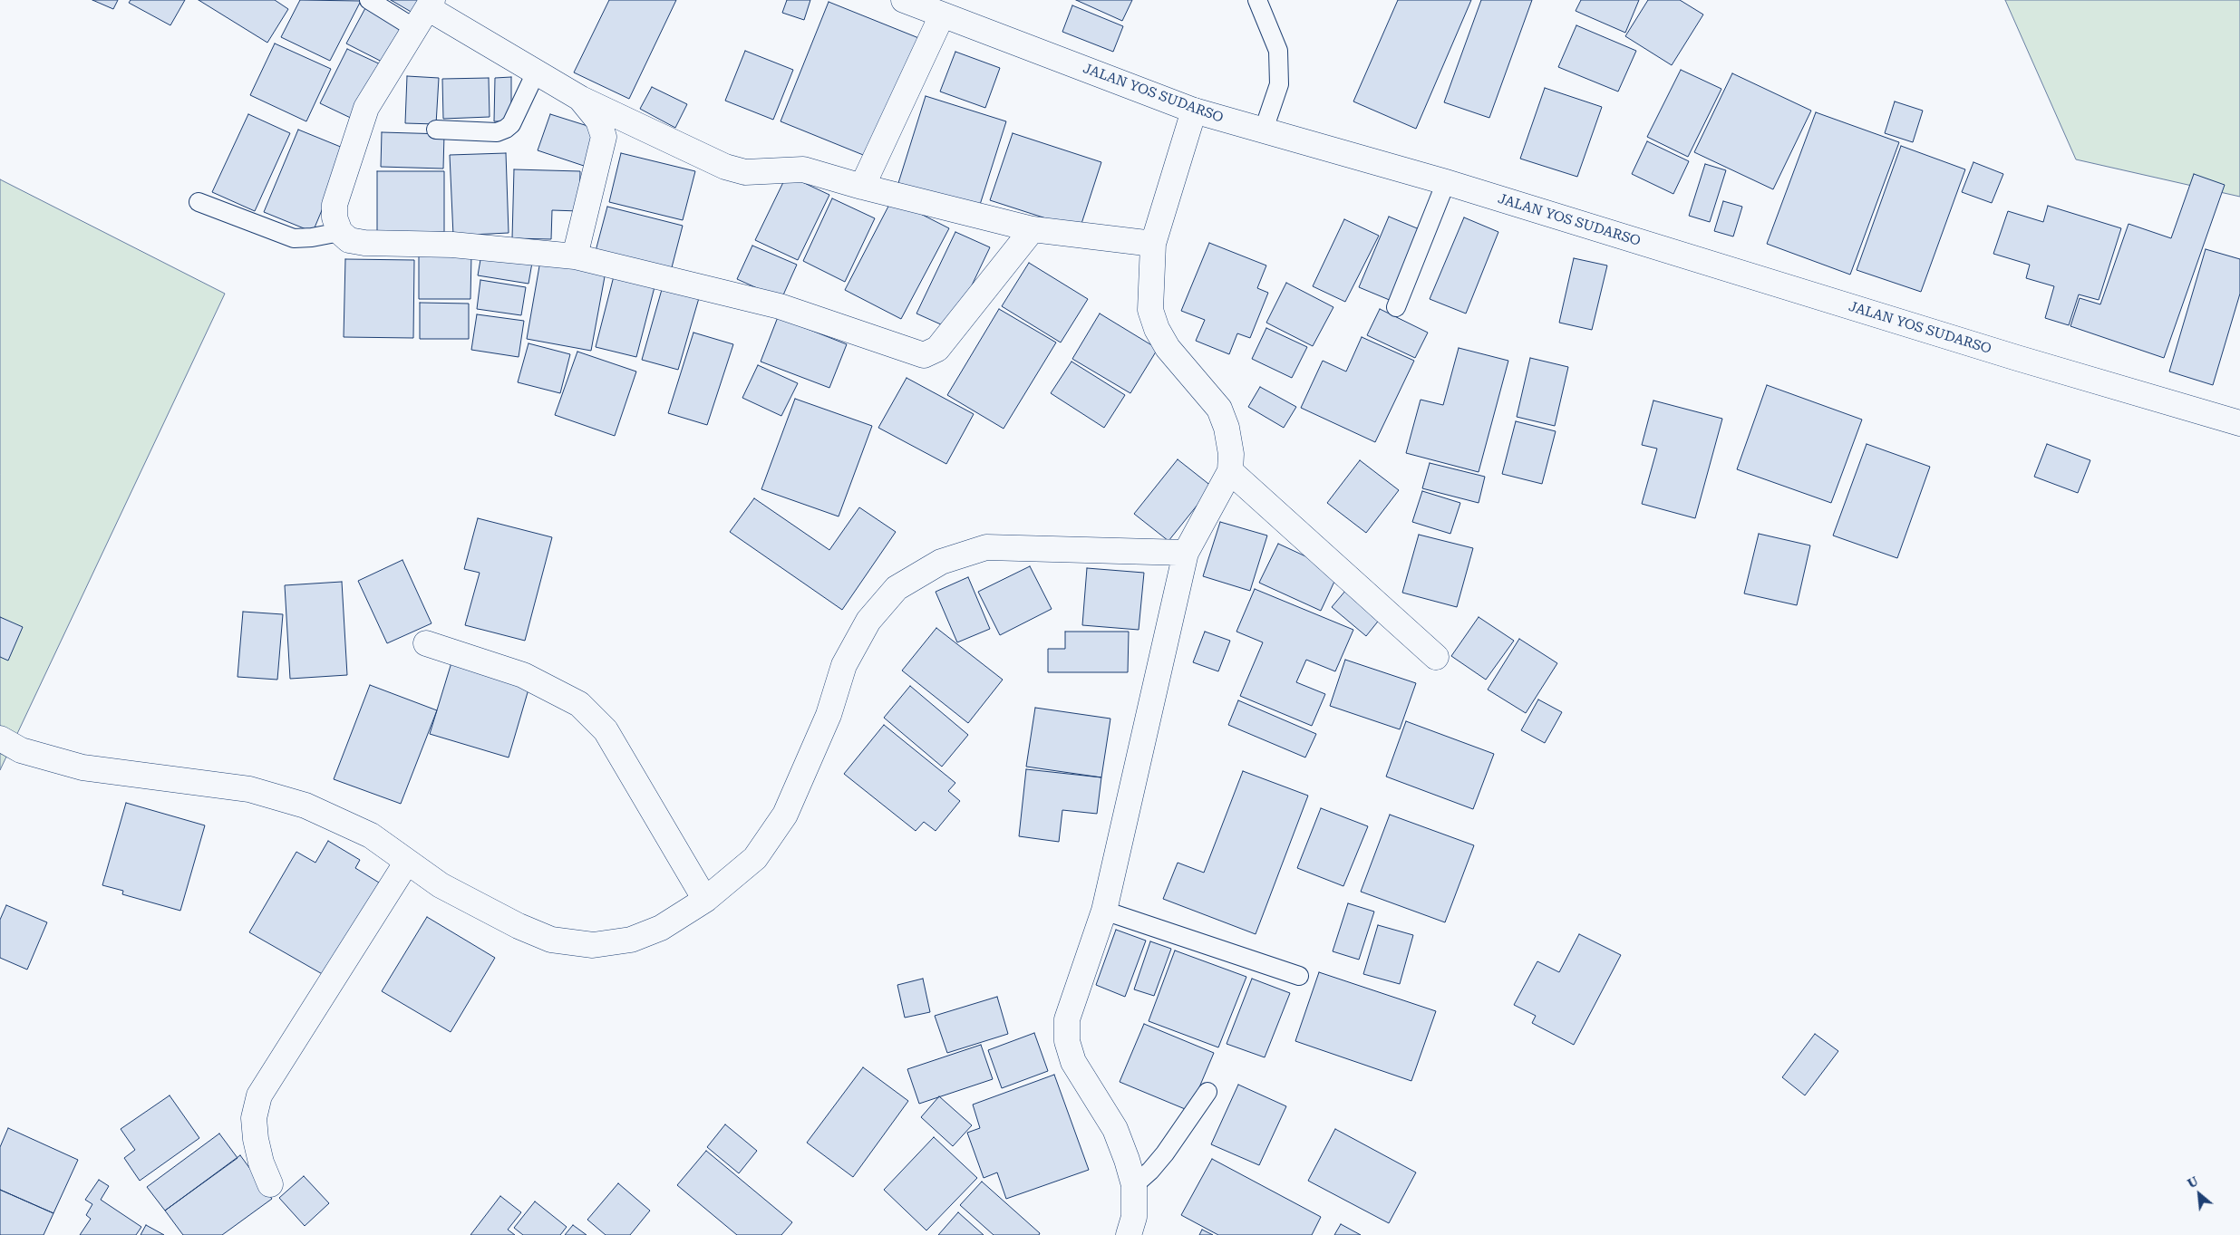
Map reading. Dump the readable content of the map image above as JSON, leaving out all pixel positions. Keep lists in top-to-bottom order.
{
  "streets": {
    "main road": ["JALAN YOS SUDARSO"]
  },
  "north": "top left"
}
